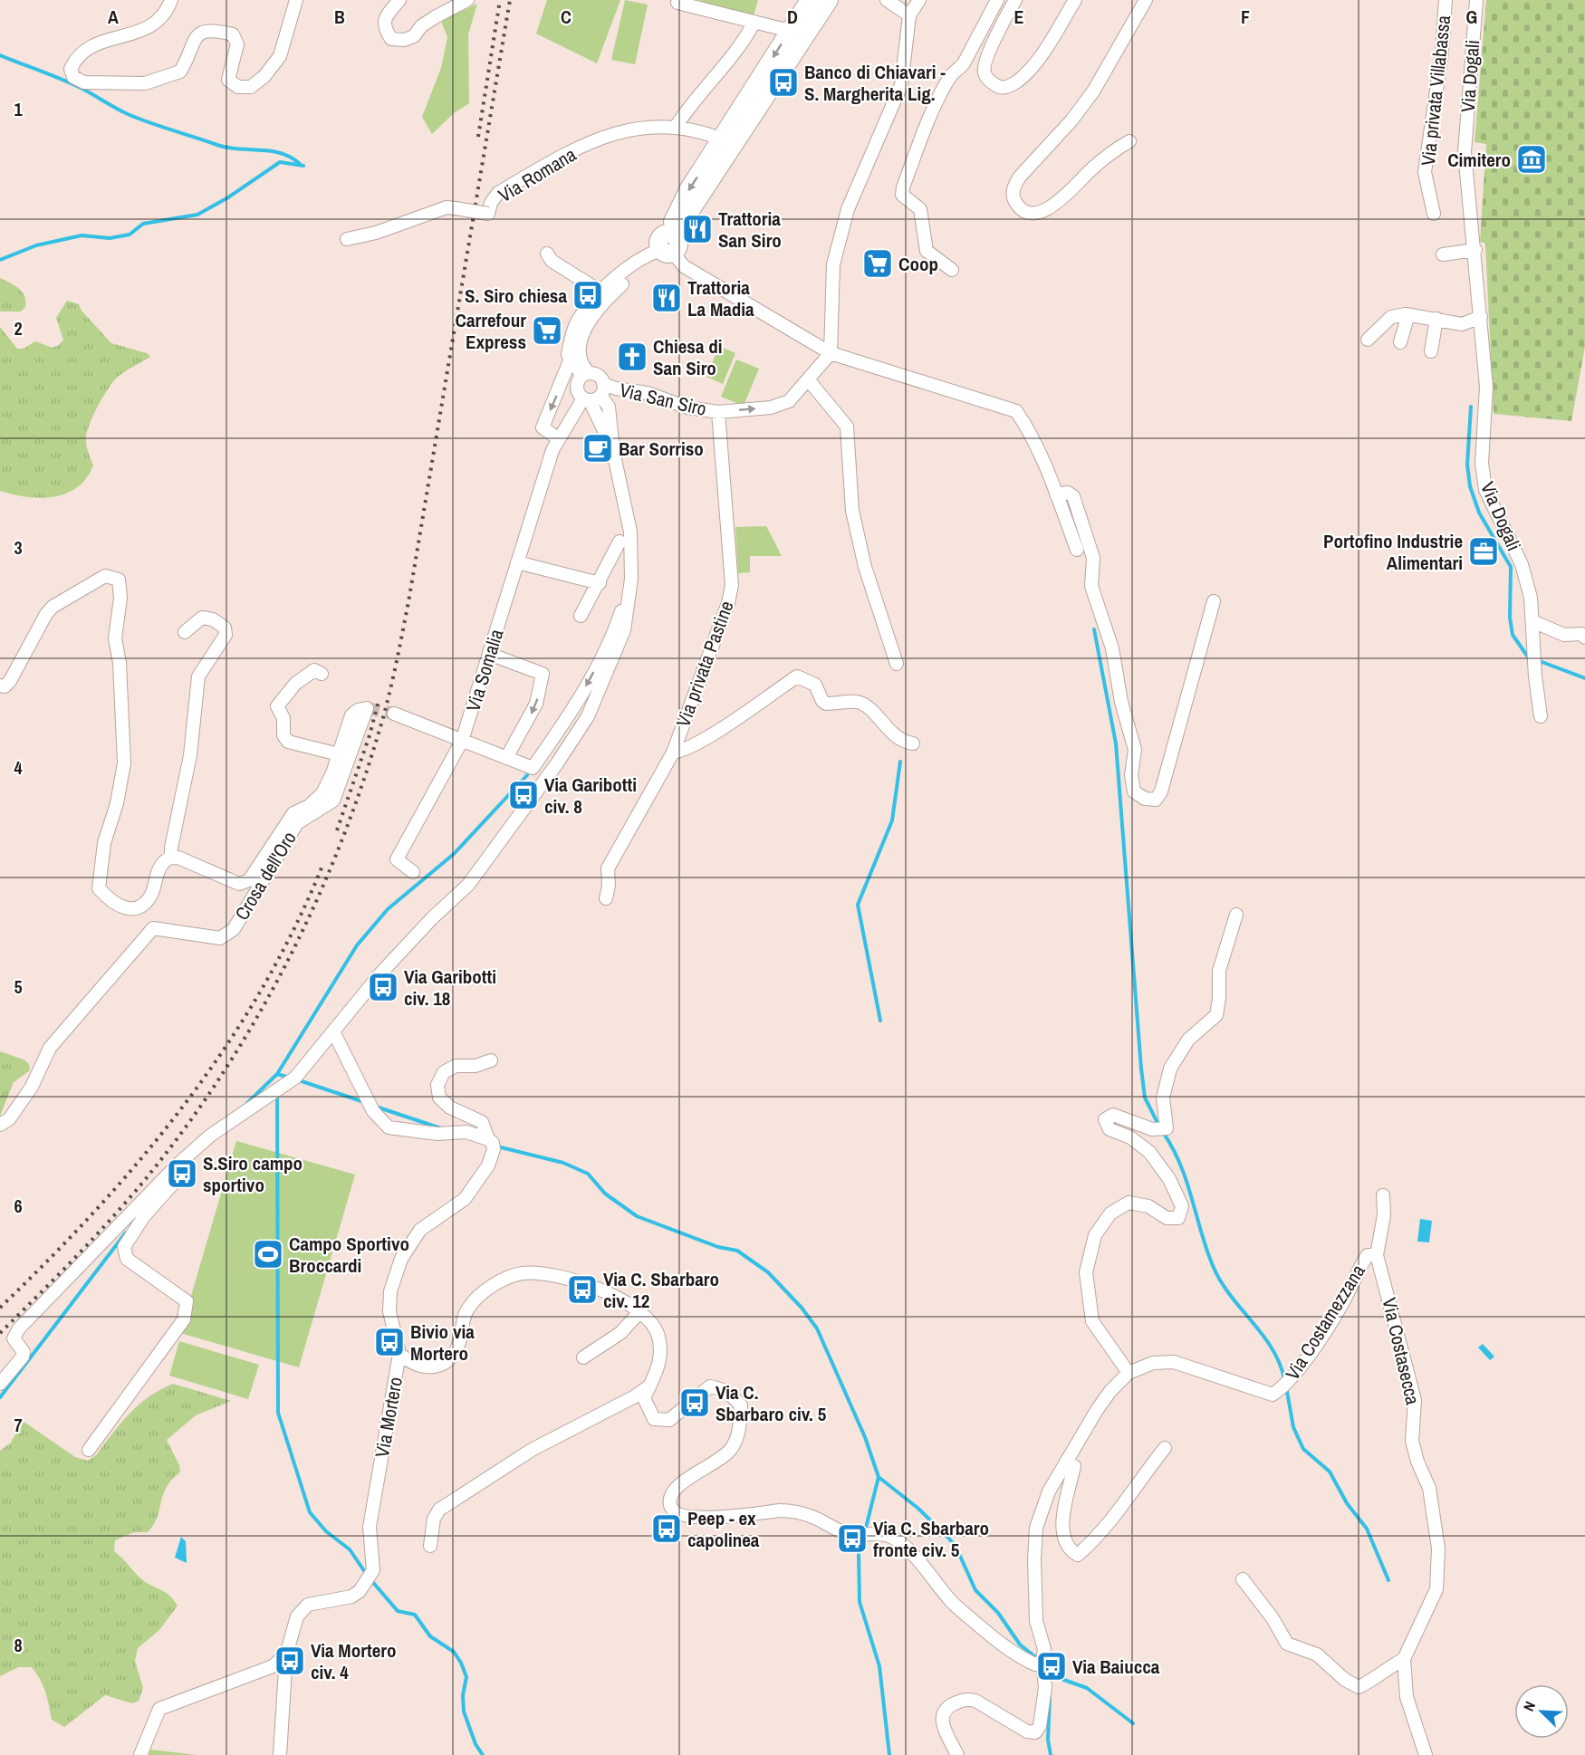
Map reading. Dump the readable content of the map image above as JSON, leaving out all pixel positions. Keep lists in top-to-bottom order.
{
  "streets": {
    "street": [
      "Via Dogali",
      "Via privata Villabassa",
      "Via Romana",
      "Via San Siro",
      "Via privata Pastine",
      "Via Somalia",
      "Crosa dell'Oro",
      "Via Costamezzana",
      "Via Costasecca",
      "Via Mortero"
    ]
  },
  "crossings": [
    ["Via San Siro", "Via privata Pastine"],
    ["Via San Siro", "Via Somalia"],
    ["Via Costamezzana", "Via Costasecca"]
  ],
  "one_way": ["Via San Siro"],
  "places": {
    "bus stop": [
      "Banco di Chiavari - S. Margherita Lig.",
      "S. Siro chiesa",
      "Via Garibotti civ. 8",
      "Via Garibotti civ. 18",
      "S.Siro campo sportivo",
      "Via C. Sbarbaro civ. 12",
      "Bivio via Mortero",
      "Via C. Sbarbaro civ. 5",
      "Peep - ex capolinea",
      "Via C. Sbarbaro fronte civ. 5",
      "Via Mortero civ. 4",
      "Via Baiucca"
    ],
    "museum": ["Cimitero"],
    "restaurant": ["Trattoria San Siro", "Trattoria La Madia"],
    "supermarket": ["Coop", "Carrefour Express"],
    "church": ["Chiesa di San Siro"],
    "cafe": ["Bar Sorriso"],
    "office": ["Portofino Industrie Alimentari"],
    "sports": ["Campo Sportivo Broccardi"]
  },
  "north": "top left",
  "grid": {
    "columns": [
      "A",
      "B",
      "C",
      "D",
      "E",
      "F",
      "G"
    ],
    "rows": [
      "1",
      "2",
      "3",
      "4",
      "5",
      "6",
      "7",
      "8"
    ]
  }
}
